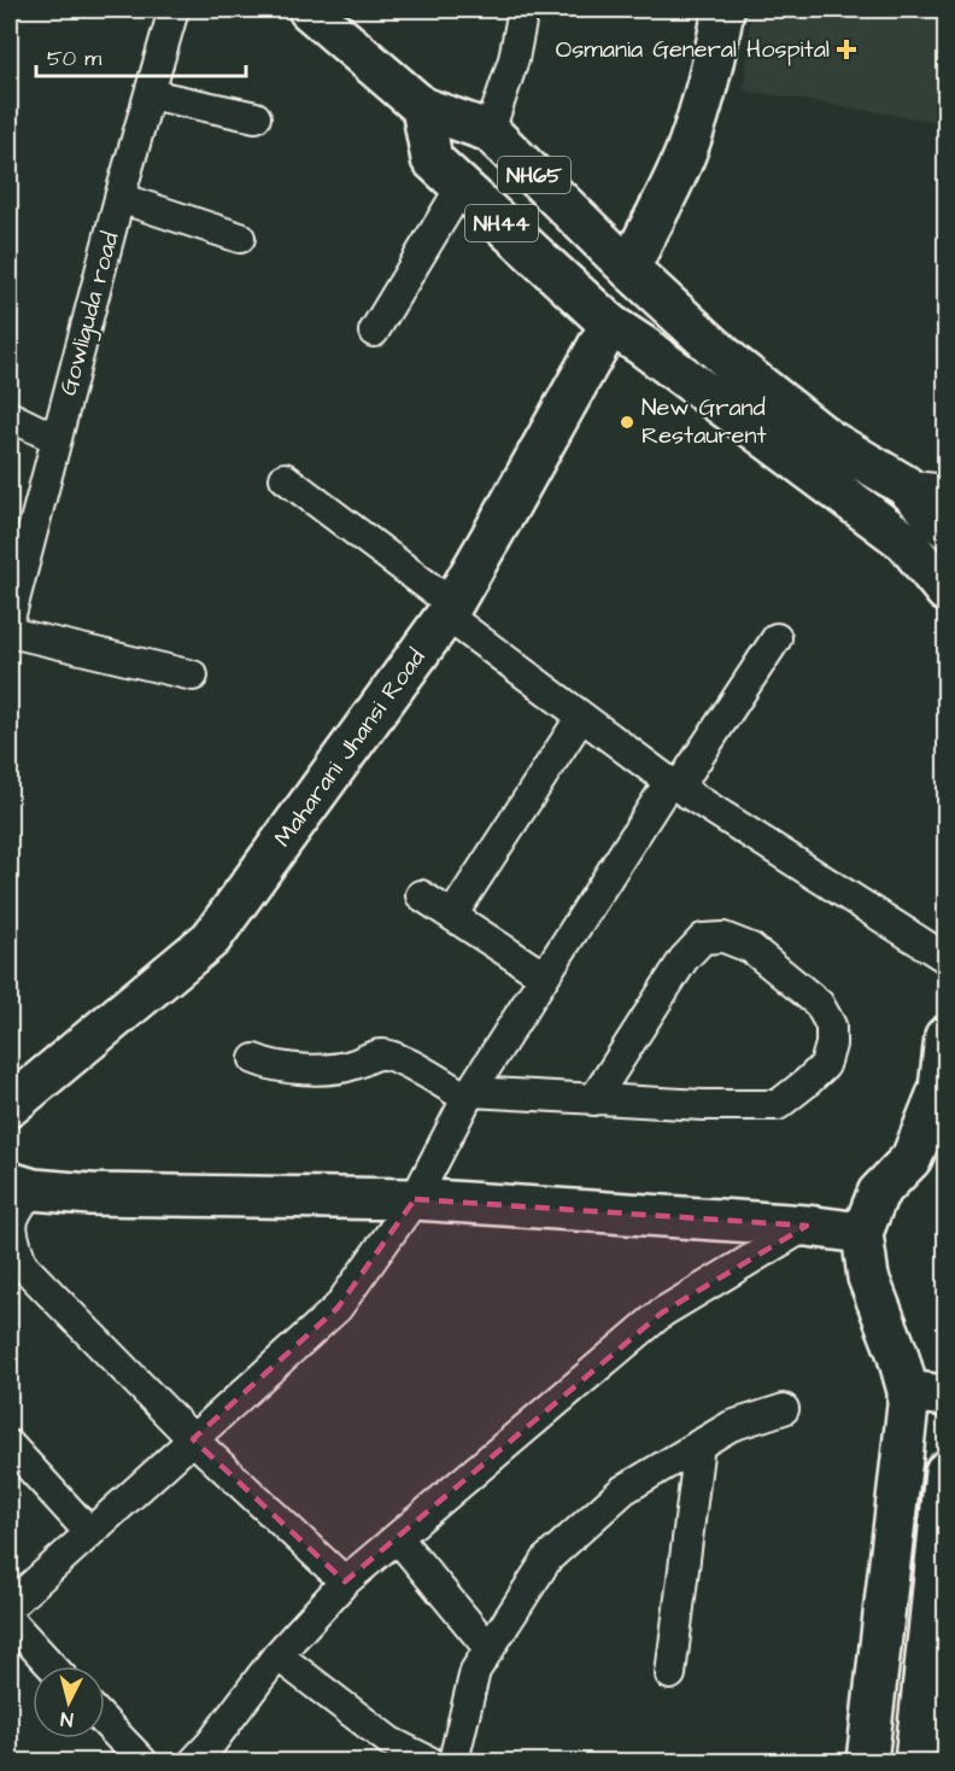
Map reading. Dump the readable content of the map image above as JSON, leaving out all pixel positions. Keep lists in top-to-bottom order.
{
  "streets": {
    "main road": ["NH65", "NH44", "Maharani Jhansi Road"],
    "street": ["Gowliguda road"]
  },
  "crossings": [
    ["NH65", "NH44"],
    ["NH44", "Maharani Jhansi Road"]
  ],
  "places": {
    "health": ["Osmania General Hospital"],
    "other": ["New Grand Restaurent"]
  },
  "scale_bar": "50 m",
  "north": "bottom"
}
